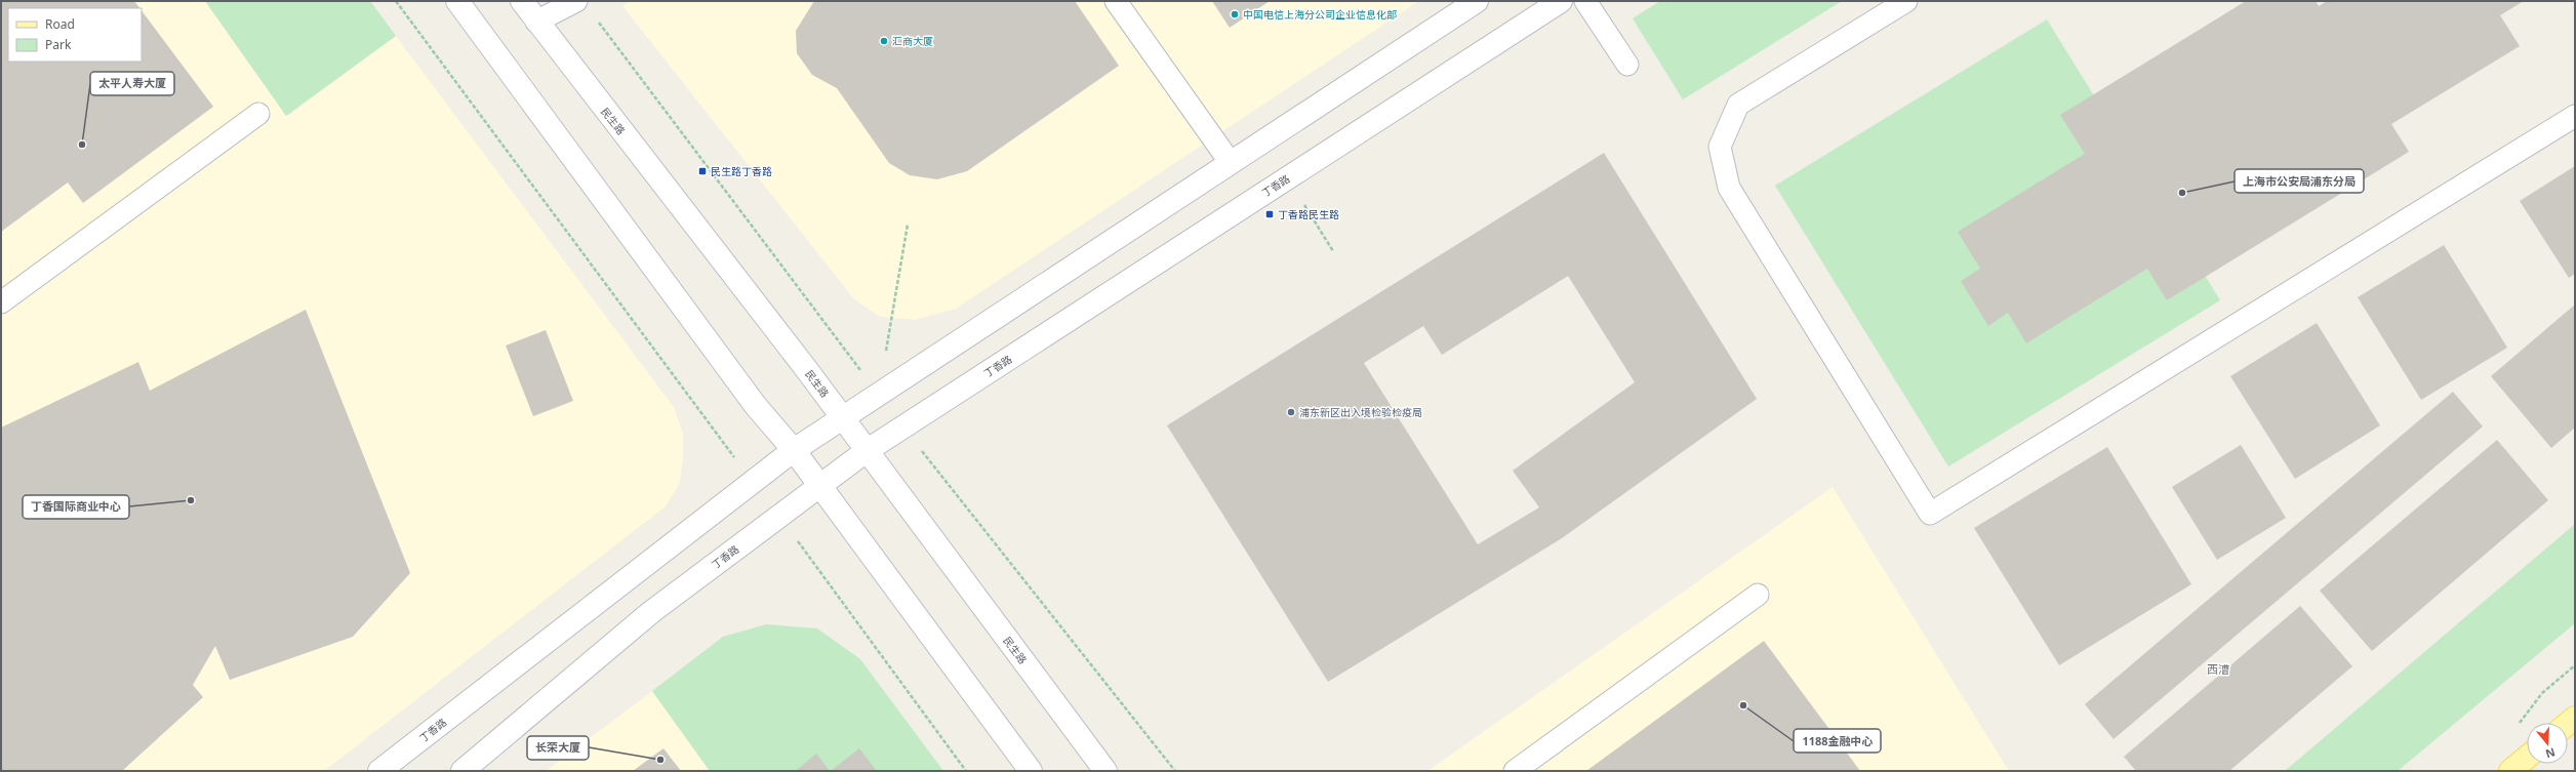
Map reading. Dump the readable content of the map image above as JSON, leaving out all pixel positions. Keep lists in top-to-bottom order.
{
  "streets": {
    "street": ["民生路", "丁香路"]
  },
  "crossings": [
    ["民生路", "丁香路"]
  ],
  "districts": ["西漕"],
  "places": {
    "other": [
      "中国电信上海分公司企业信息化部",
      "汇商大厦",
      "太平人寿大厦",
      "上海市公安局浦东分局",
      "浦东新区出入境检验检疫局",
      "丁香国际商业中心",
      "1188金融中心",
      "长荣大厦"
    ],
    "transit": ["民生路丁香路", "丁香路民生路"]
  },
  "legend": ["Road", "Park"],
  "north": "bottom"
}
